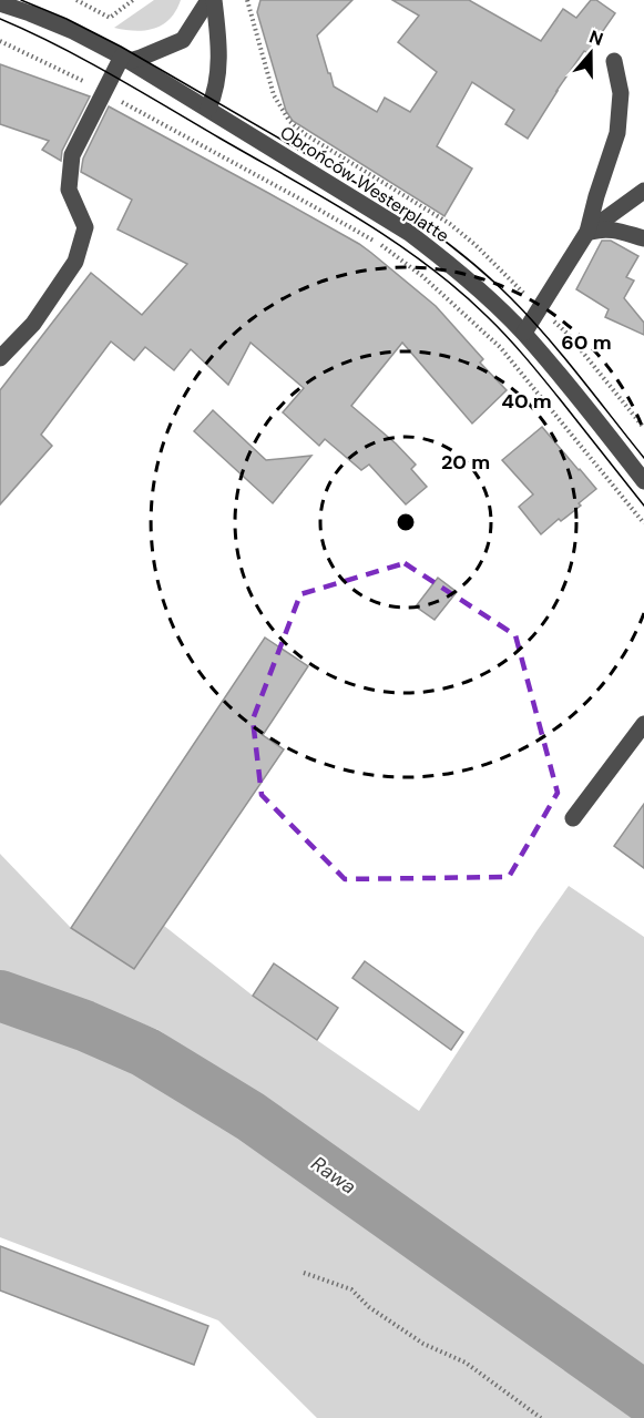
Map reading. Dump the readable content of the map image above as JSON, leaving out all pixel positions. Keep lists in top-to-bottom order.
{
  "streets": {
    "street": ["Obrońców Westerplatte"]
  },
  "water": ["Rawa"],
  "north": "top",
  "rings": ["60 m", "40 m", "20 m"]
}
